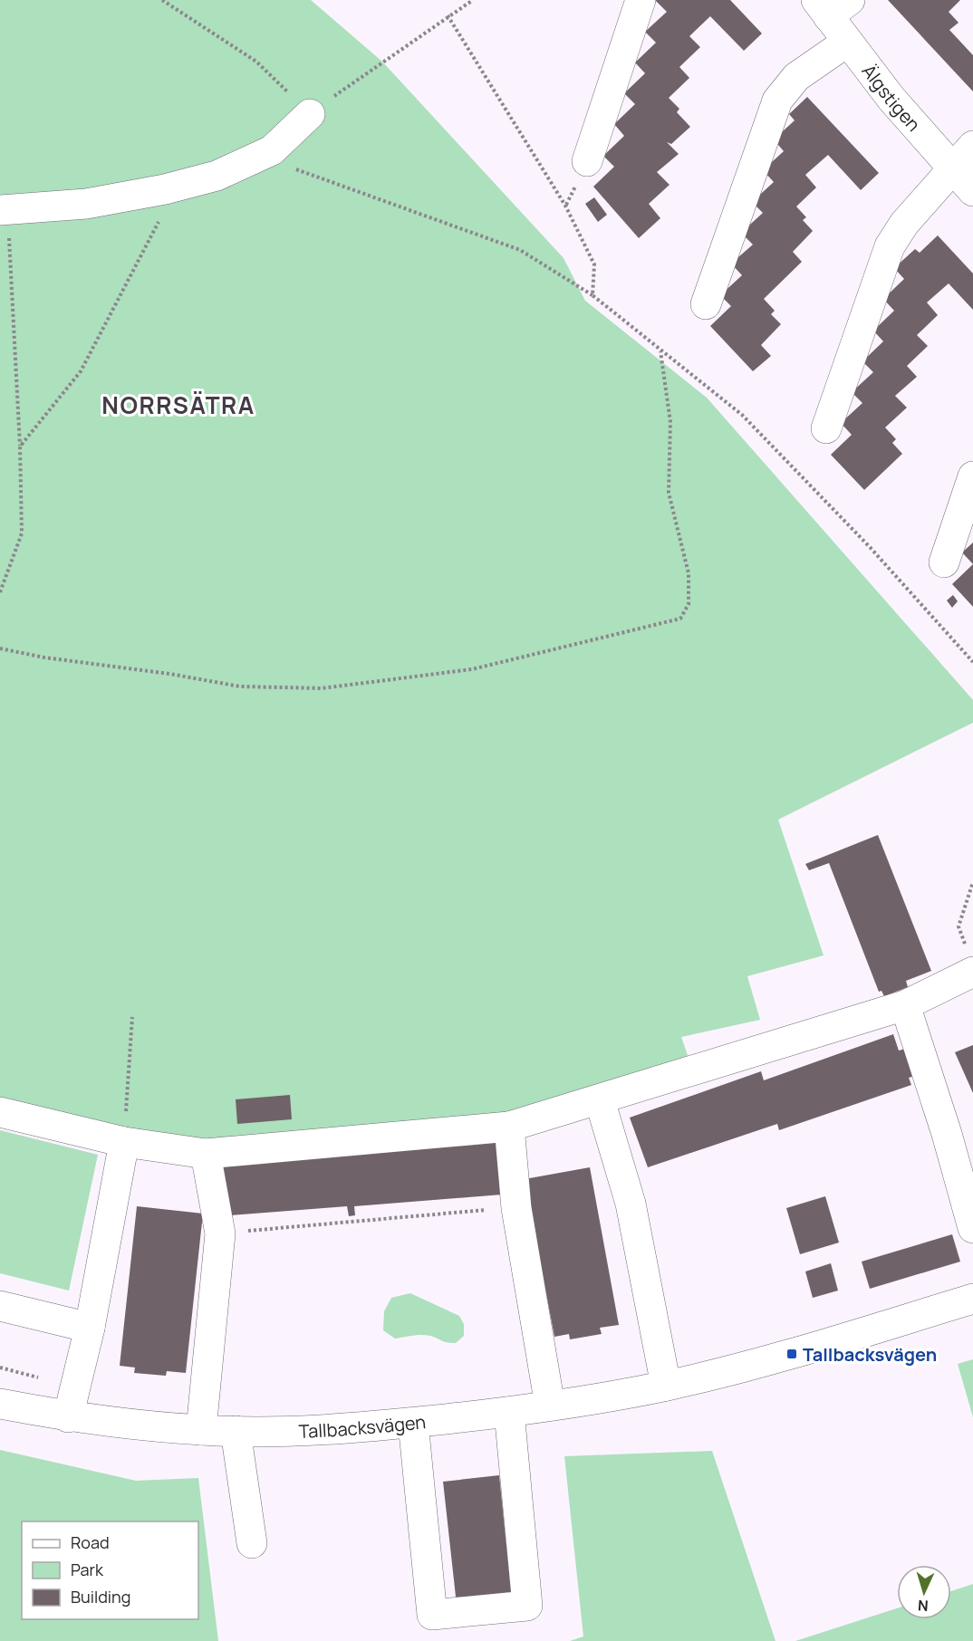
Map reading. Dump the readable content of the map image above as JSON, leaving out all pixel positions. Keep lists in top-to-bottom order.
{
  "streets": {
    "street": ["Älgstigen", "Tallbacksvägen"]
  },
  "districts": ["NORRSÄTRA"],
  "places": {
    "transit": ["Tallbacksvägen"]
  },
  "legend": ["Road", "Park", "Building"],
  "north": "bottom"
}
